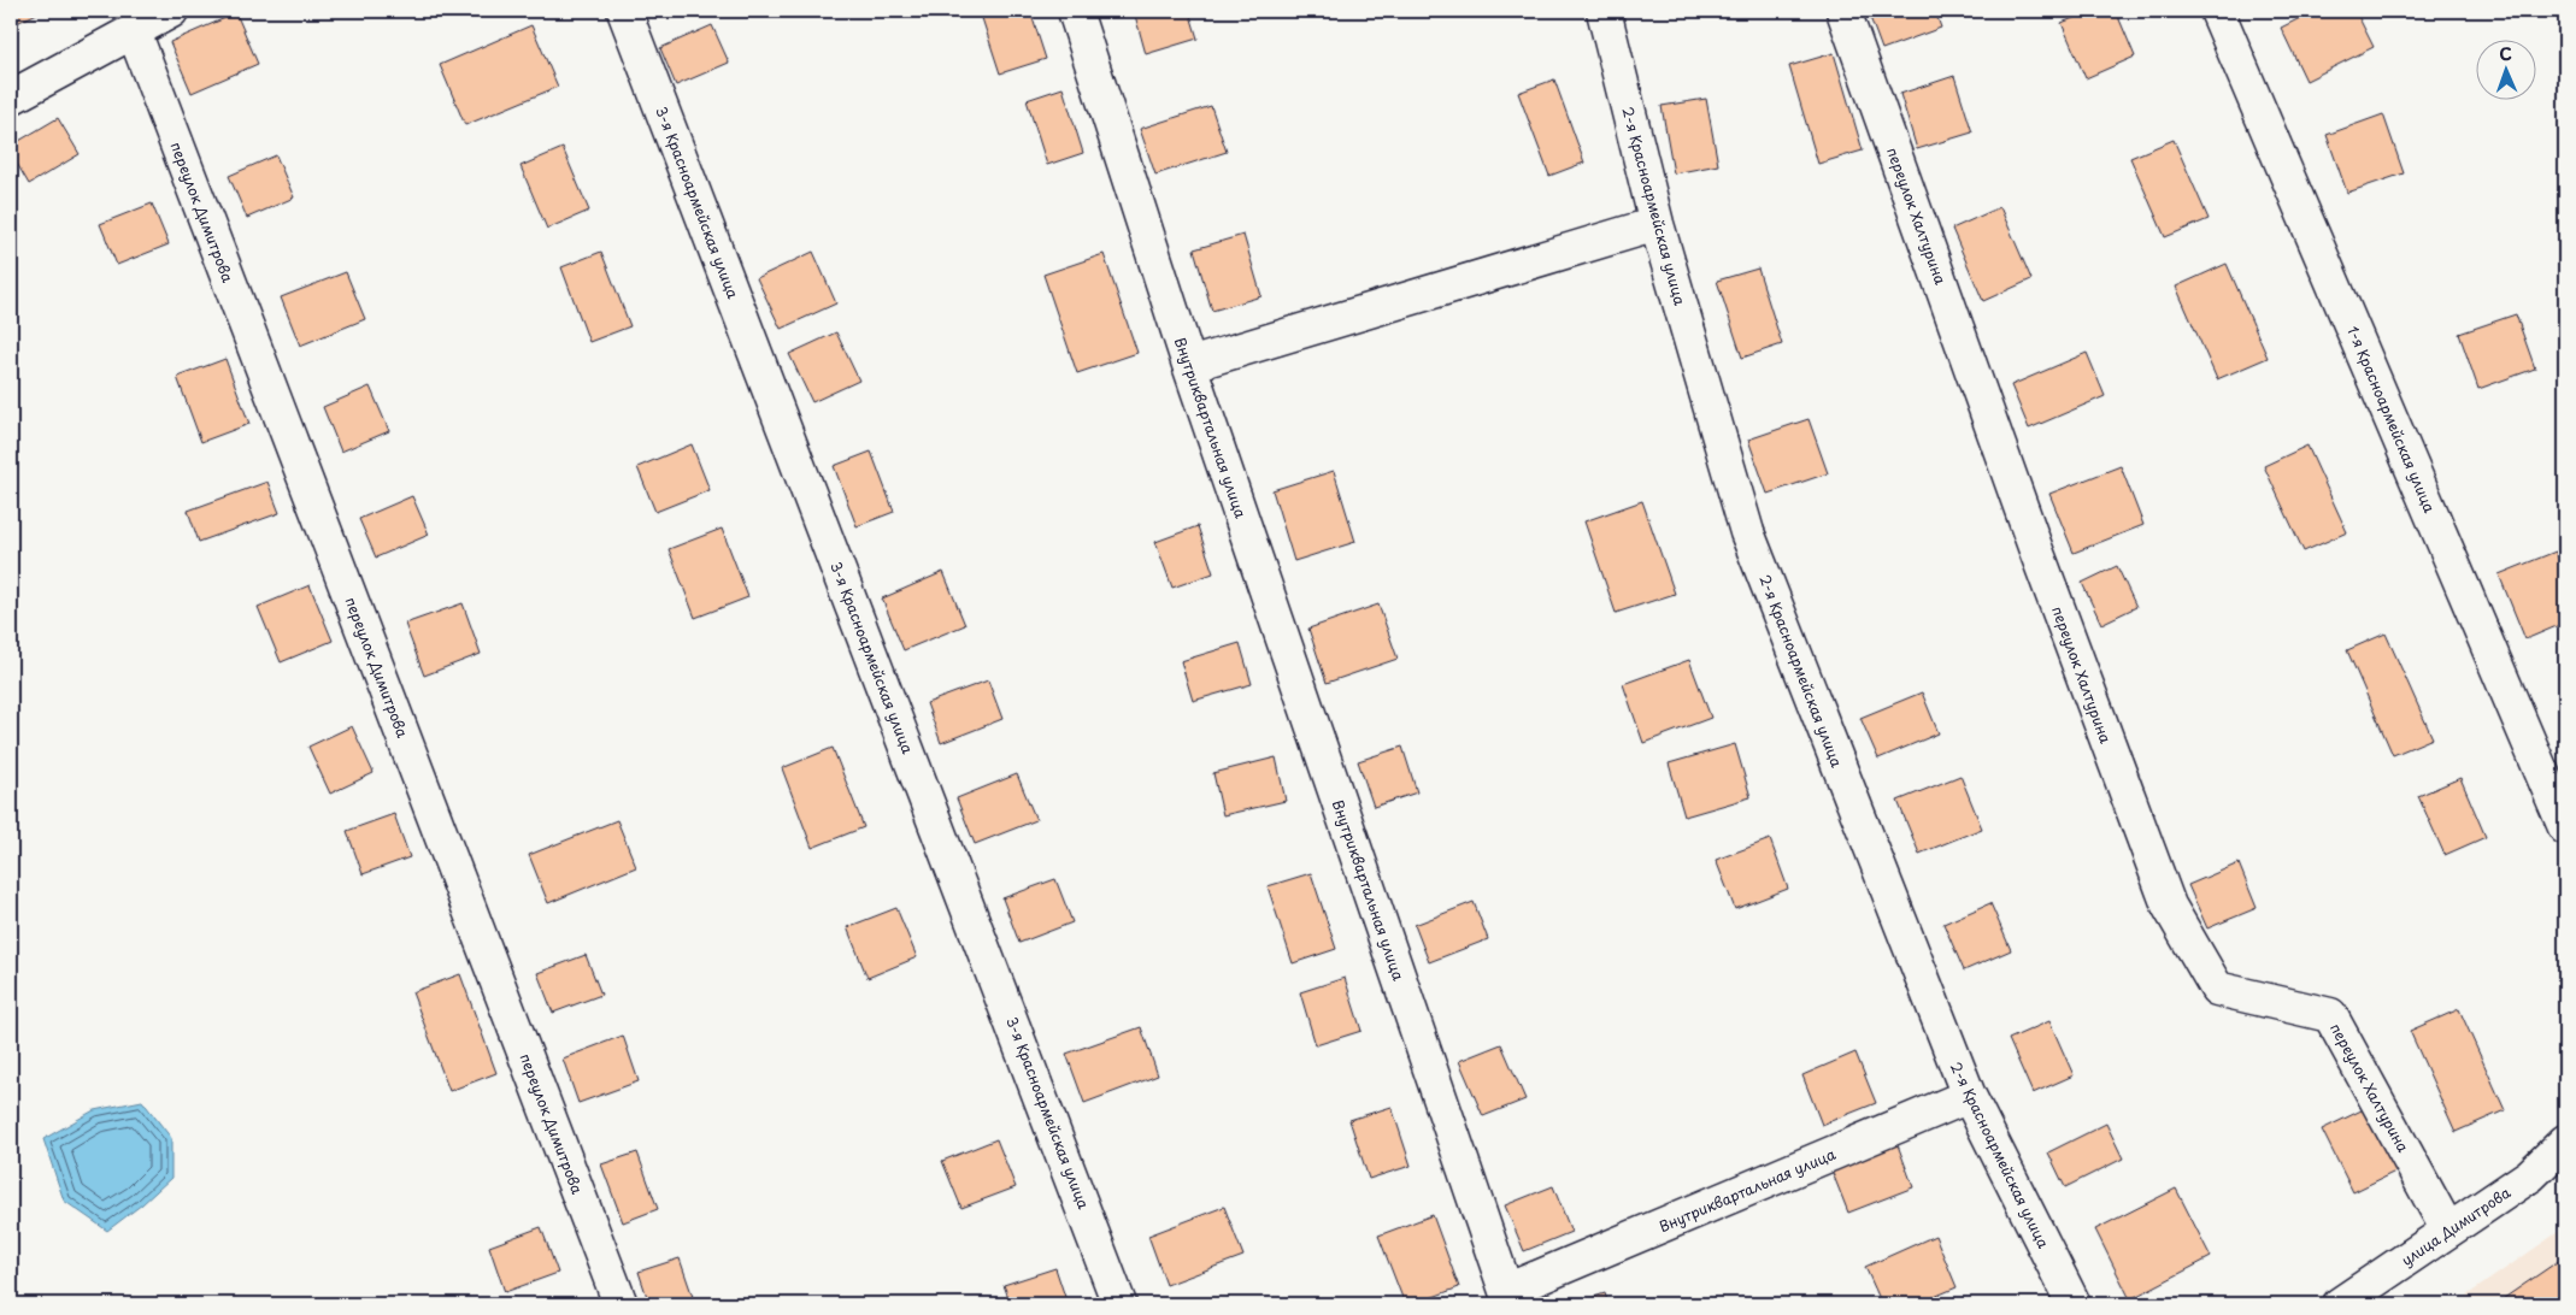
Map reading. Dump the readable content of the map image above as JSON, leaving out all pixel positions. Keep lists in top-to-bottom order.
{
  "streets": {
    "street": [
      "3-я Красноармейская улица",
      "2-я Красноармейская улица",
      "переулок Димитрова",
      "переулок Халтурина",
      "1-я Красноармейская улица",
      "Внутриквартальная улица",
      "улица Димитрова"
    ]
  },
  "crossings": [
    ["2-я Красноармейская улица", "Внутриквартальная улица"],
    ["переулок Халтурина", "улица Димитрова"]
  ],
  "north": "top"
}
